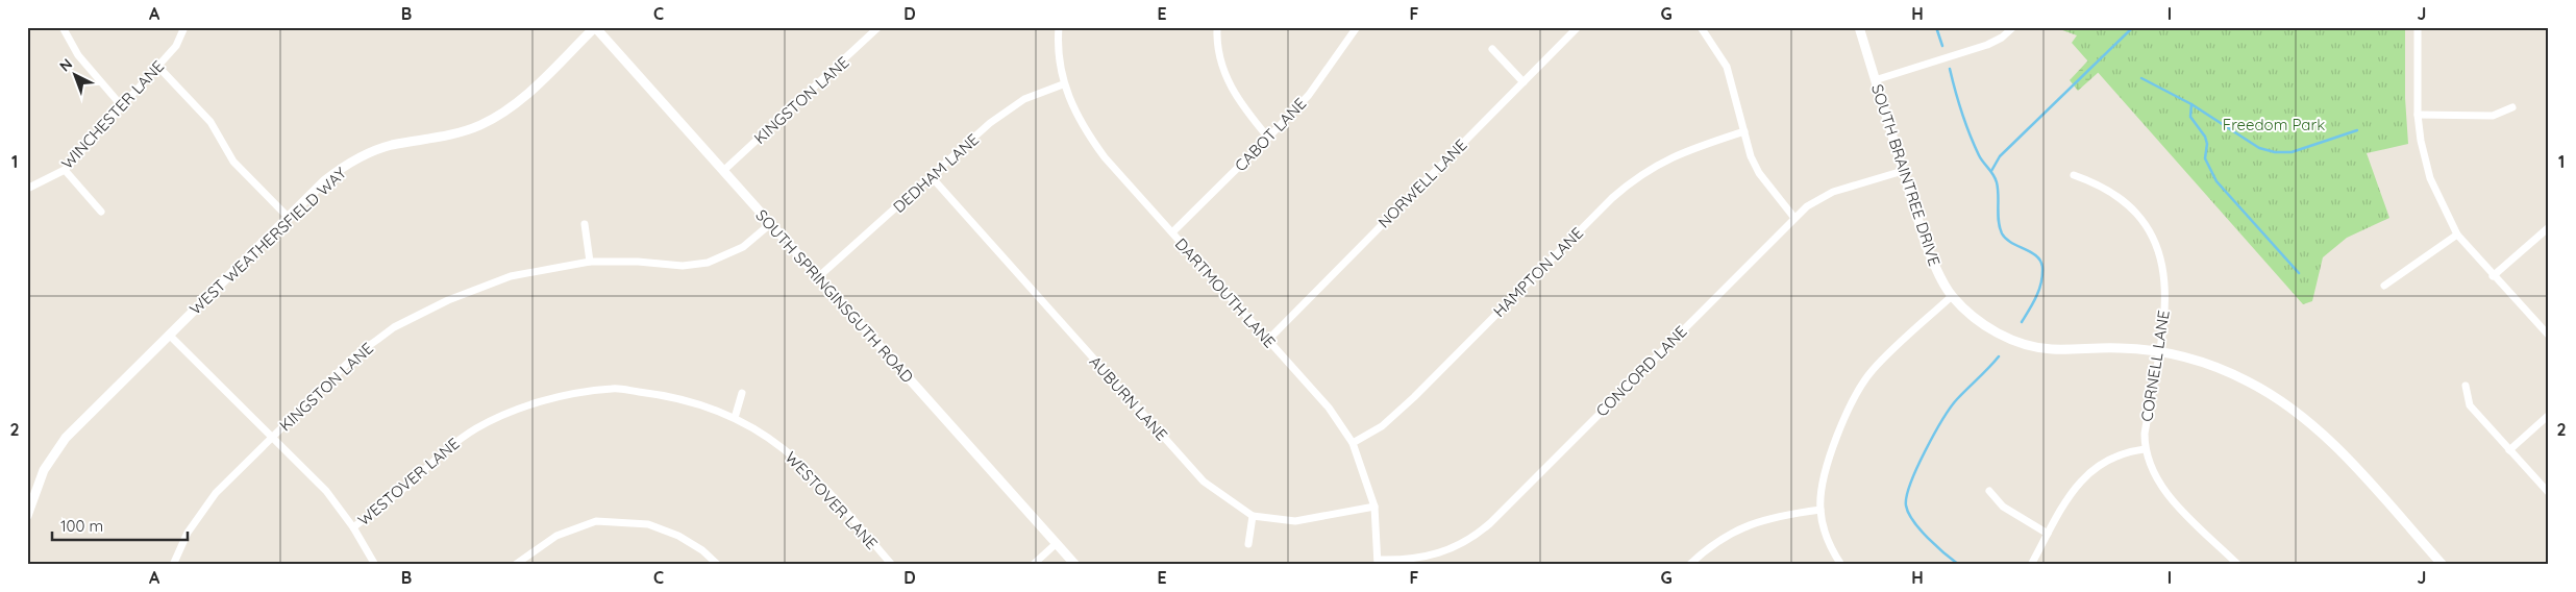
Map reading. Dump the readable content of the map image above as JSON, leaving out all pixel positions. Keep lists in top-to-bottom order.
{
  "streets": {
    "street": [
      "KINGSTON LANE",
      "WINCHESTER LANE",
      "CABOT LANE",
      "DEDHAM LANE",
      "SOUTH BRAINTREE DRIVE",
      "NORWELL LANE",
      "WEST WEATHERSFIELD WAY",
      "HAMPTON LANE",
      "DARTMOUTH LANE",
      "SOUTH SPRINGINSGUTH ROAD",
      "CORNELL LANE",
      "CONCORD LANE",
      "AUBURN LANE",
      "WESTOVER LANE"
    ]
  },
  "crossings": [
    ["KINGSTON LANE", "SOUTH SPRINGINSGUTH ROAD"],
    ["CABOT LANE", "DARTMOUTH LANE"],
    ["DEDHAM LANE", "DARTMOUTH LANE"],
    ["DEDHAM LANE", "SOUTH SPRINGINSGUTH ROAD"],
    ["DEDHAM LANE", "AUBURN LANE"],
    ["SOUTH BRAINTREE DRIVE", "CORNELL LANE"],
    ["SOUTH BRAINTREE DRIVE", "CONCORD LANE"],
    ["NORWELL LANE", "DARTMOUTH LANE"],
    ["WEST WEATHERSFIELD WAY", "SOUTH SPRINGINSGUTH ROAD"],
    ["HAMPTON LANE", "DARTMOUTH LANE"],
    ["DARTMOUTH LANE", "CONCORD LANE"],
    ["DARTMOUTH LANE", "AUBURN LANE"]
  ],
  "parks": ["Freedom Park"],
  "scale_bar": "100 m",
  "north": "top left",
  "grid": {
    "columns": [
      "A",
      "B",
      "C",
      "D",
      "E",
      "F",
      "G",
      "H",
      "I",
      "J"
    ],
    "rows": ["1", "2"]
  }
}
